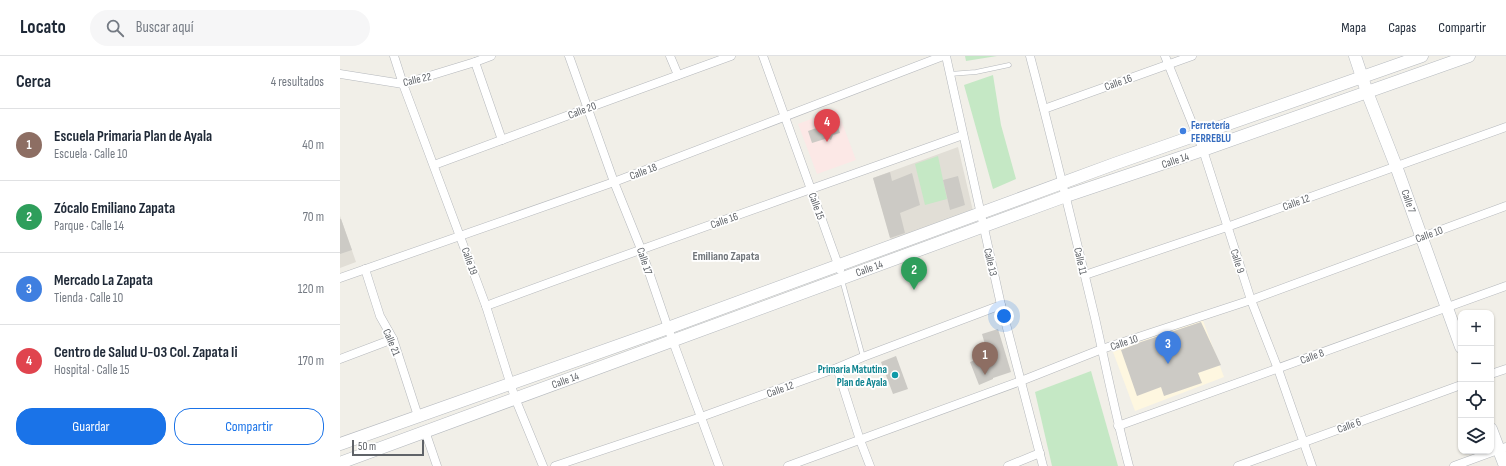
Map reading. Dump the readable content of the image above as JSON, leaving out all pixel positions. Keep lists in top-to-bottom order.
{
  "streets": {
    "main road": ["Calle 14", "Calle 7"],
    "street": [
      "Calle 22",
      "Calle 16",
      "Calle 20",
      "Calle 18",
      "Calle 12",
      "Calle 15",
      "Calle 10",
      "Calle 19",
      "Calle 17",
      "Calle 11",
      "Calle 9",
      "Calle 13",
      "Calle 21",
      "Calle 8",
      "Calle 6"
    ]
  },
  "crossings": [
    ["Calle 22", "Calle 19"],
    ["Calle 16", "Calle 15"],
    ["Calle 16", "Calle 19"],
    ["Calle 16", "Calle 17"],
    ["Calle 16", "Calle 11"],
    ["Calle 16", "Calle 9"],
    ["Calle 16", "Calle 13"],
    ["Calle 20", "Calle 19"],
    ["Calle 20", "Calle 17"],
    ["Calle 14", "Calle 7"],
    ["Calle 14", "Calle 15"],
    ["Calle 14", "Calle 19"],
    ["Calle 14", "Calle 17"],
    ["Calle 14", "Calle 11"],
    ["Calle 14", "Calle 9"],
    ["Calle 14", "Calle 13"],
    ["Calle 14", "Calle 21"],
    ["Calle 18", "Calle 15"],
    ["Calle 18", "Calle 19"],
    ["Calle 18", "Calle 17"],
    ["Calle 18", "Calle 13"],
    ["Calle 18", "Calle 21"],
    ["Calle 7", "Calle 12"],
    ["Calle 7", "Calle 10"],
    ["Calle 7", "Calle 8"],
    ["Calle 12", "Calle 15"],
    ["Calle 12", "Calle 17"],
    ["Calle 12", "Calle 11"],
    ["Calle 12", "Calle 9"],
    ["Calle 12", "Calle 13"],
    ["Calle 10", "Calle 11"],
    ["Calle 10", "Calle 9"],
    ["Calle 10", "Calle 13"],
    ["Calle 11", "Calle 8"],
    ["Calle 9", "Calle 8"],
    ["Calle 9", "Calle 6"]
  ],
  "districts": ["Emiliano Zapata"],
  "places": ["Ferretería FERREBLU", "Primaria Matutina Plan de Ayala"],
  "scale_bar": "50 m",
  "page": {
    "header": "Locato",
    "search": "Buscar aquí",
    "nav": ["Mapa", "Capas", "Compartir"],
    "heading": ["Cerca", "4 resultados"],
    "list": [
      {
        "mark": "1",
        "name": "Escuela Primaria Plan de Ayala",
        "note": "Escuela · Calle 10",
        "value": "40 m"
      },
      {
        "mark": "2",
        "name": "Zócalo Emiliano Zapata",
        "note": "Parque · Calle 14",
        "value": "70 m"
      },
      {
        "mark": "3",
        "name": "Mercado La Zapata",
        "note": "Tienda · Calle 10",
        "value": "120 m"
      },
      {
        "mark": "4",
        "name": "Centro de Salud U-03 Col. Zapata Ii",
        "note": "Hospital · Calle 15",
        "value": "170 m"
      }
    ],
    "pins": [
      "4",
      "2",
      "3",
      "1"
    ],
    "map_buttons": ["+", "−"],
    "buttons": ["Guardar", "Compartir"],
    "scale": "50 m"
  }
}
